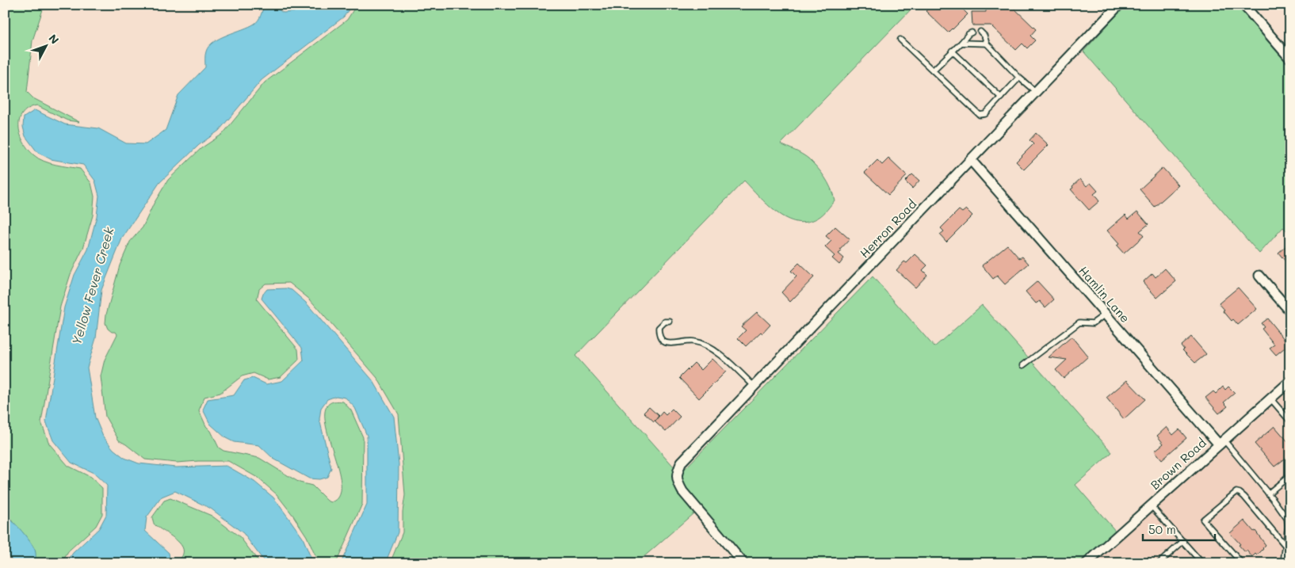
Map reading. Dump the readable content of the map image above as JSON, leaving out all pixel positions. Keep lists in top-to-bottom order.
{
  "streets": {
    "street": ["Herron Road", "Hamlin Lane", "Brown Road"]
  },
  "crossings": [
    ["Herron Road", "Hamlin Lane"],
    ["Hamlin Lane", "Brown Road"]
  ],
  "water": ["Yellow Fever Creek"],
  "scale_bar": "50 m",
  "north": "top right"
}
